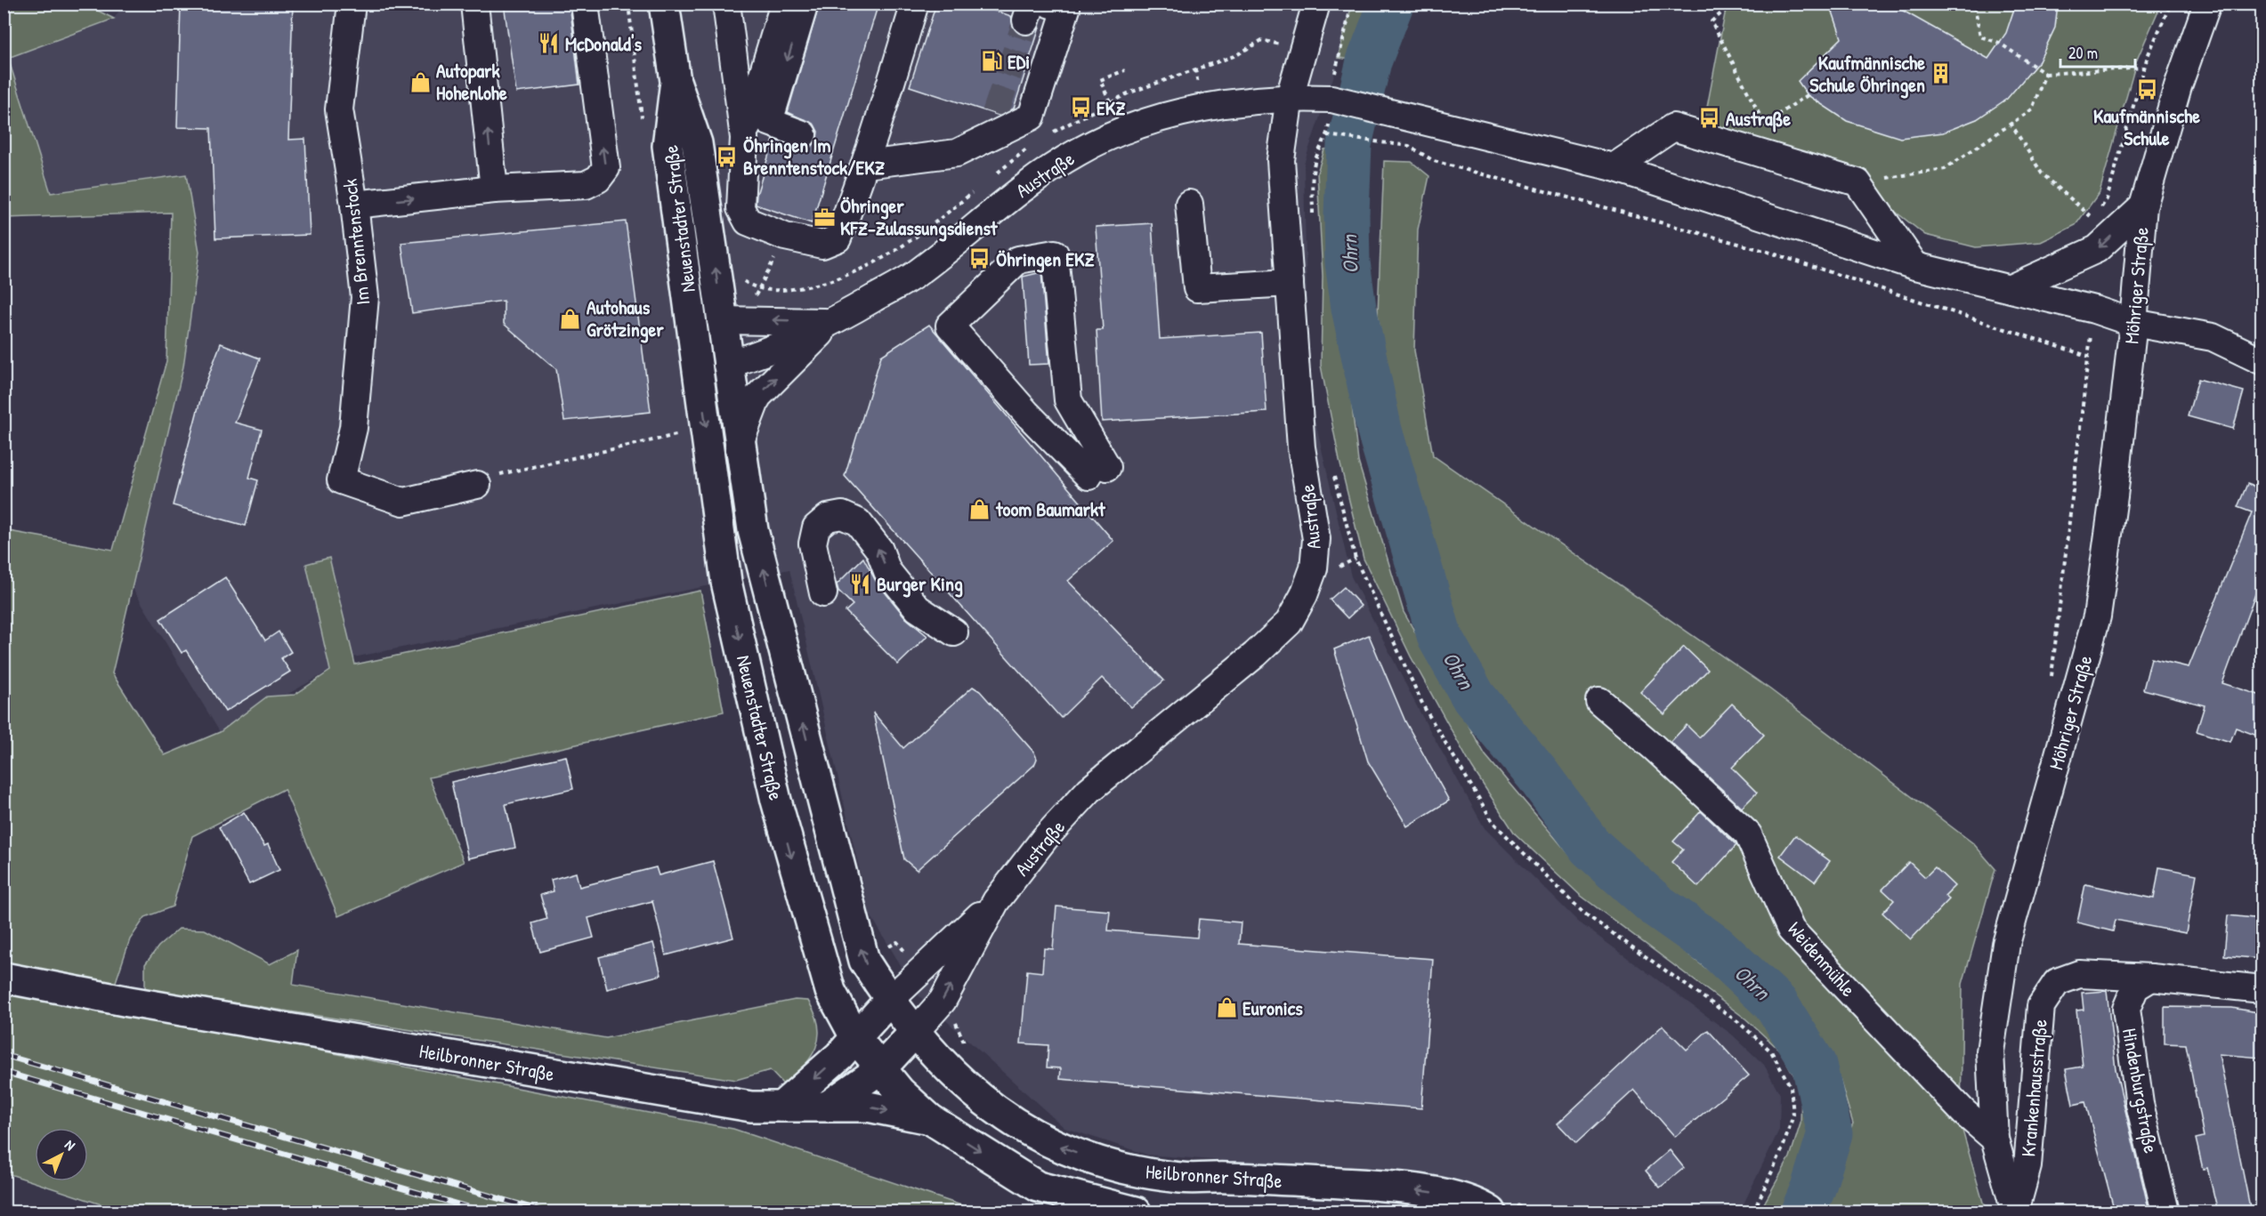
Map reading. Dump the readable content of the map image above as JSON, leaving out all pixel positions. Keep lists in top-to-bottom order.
{
  "streets": {
    "main road": ["Neuenstadter Straße", "Heilbronner Straße"],
    "street": [
      "Austraße",
      "Im Brenntenstock",
      "Möhriger Straße",
      "Weidenmühle",
      "Krankenhausstraße",
      "Hindenburgstraße"
    ]
  },
  "crossings": [
    ["Austraße", "Neuenstadter Straße"],
    ["Austraße", "Möhriger Straße"],
    ["Austraße", "Heilbronner Straße"],
    ["Neuenstadter Straße", "Heilbronner Straße"],
    ["Möhriger Straße", "Weidenmühle"],
    ["Möhriger Straße", "Krankenhausstraße"],
    ["Krankenhausstraße", "Hindenburgstraße"]
  ],
  "water": ["Ohrn"],
  "places": {
    "restaurant": ["McDonald's", "Burger King"],
    "fuel station": ["EDi"],
    "building": ["Kaufmännische Schule Öhringen"],
    "shop": [
      "Autopark Hohenlohe",
      "Autohaus Grötzinger",
      "toom Baumarkt",
      "Euronics"
    ],
    "bus stop": [
      "Kaufmännische Schule",
      "EKZ",
      "Austraße",
      "Öhringen Im Brenntenstock/EKZ",
      "Öhringen EKZ"
    ],
    "office": ["Öhringer KFZ-Zulassungsdienst"]
  },
  "scale_bar": "20 m",
  "north": "top right"
}
